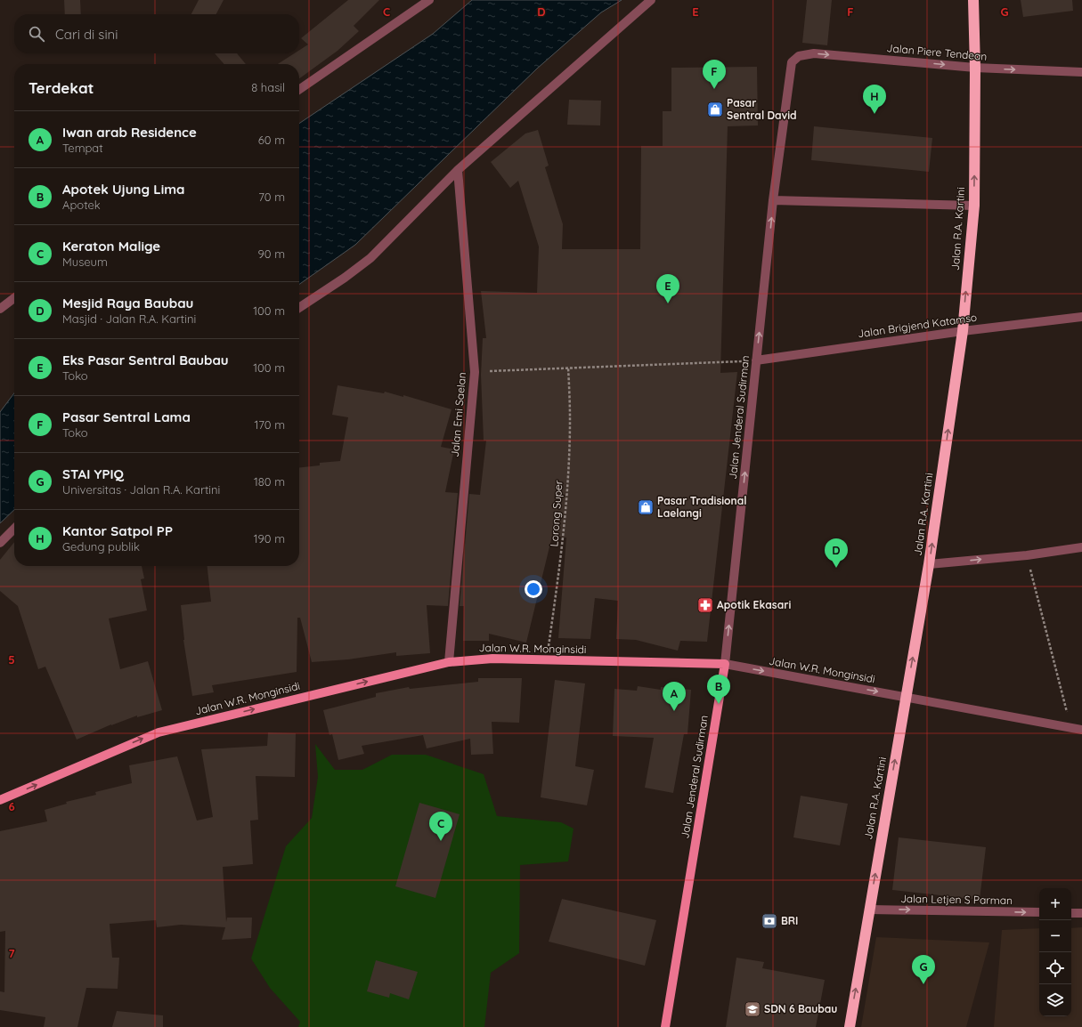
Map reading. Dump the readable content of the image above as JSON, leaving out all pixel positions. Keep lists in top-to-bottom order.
{
  "streets": {
    "highway": ["Jalan R.A. Kartini"],
    "main road": ["Jalan Jenderal Sudirman", "Jalan W.R. Monginsidi"],
    "street": [
      "Jalan Piere Tendean",
      "Jalan Brigjend Katamso",
      "Jalan Emi Saelan",
      "Jalan Letjen S Parman"
    ],
    "path": ["Lorong Super"]
  },
  "crossings": [
    ["Jalan Piere Tendean", "Jalan R.A. Kartini"],
    ["Jalan Piere Tendean", "Jalan Jenderal Sudirman"],
    ["Jalan R.A. Kartini", "Jalan Brigjend Katamso"],
    ["Jalan R.A. Kartini", "Jalan W.R. Monginsidi"],
    ["Jalan R.A. Kartini", "Jalan Letjen S Parman"],
    ["Jalan Brigjend Katamso", "Jalan Jenderal Sudirman"],
    ["Jalan Emi Saelan", "Jalan W.R. Monginsidi"],
    ["Jalan Jenderal Sudirman", "Jalan W.R. Monginsidi"],
    ["Lorong Super", "Jalan W.R. Monginsidi"]
  ],
  "one_way": [
    "Jalan Piere Tendean",
    "Jalan R.A. Kartini",
    "Jalan Jenderal Sudirman",
    "Jalan W.R. Monginsidi",
    "Jalan Letjen S Parman"
  ],
  "places": {
    "shop": ["Pasar Sentral David", "Pasar Tradisional Laelangi"],
    "pharmacy": ["Apotik Ekasari"],
    "bank": ["BRI"],
    "school or university": ["SDN 6 Baubau"]
  },
  "page": {
    "search": "Cari di sini",
    "pins": [
      "F",
      "H",
      "E",
      "D",
      "B",
      "A",
      "C",
      "G"
    ],
    "heading": ["Terdekat", "8 hasil"],
    "list": [
      {
        "mark": "A",
        "name": "Iwan arab Residence",
        "note": "Tempat",
        "value": "60 m"
      },
      {
        "mark": "B",
        "name": "Apotek Ujung Lima",
        "note": "Apotek",
        "value": "70 m"
      },
      {
        "mark": "C",
        "name": "Keraton Malige",
        "note": "Museum",
        "value": "90 m"
      },
      {
        "mark": "D",
        "name": "Mesjid Raya Baubau",
        "note": "Masjid · Jalan R.A. Kartini",
        "value": "100 m"
      },
      {
        "mark": "E",
        "name": "Eks Pasar Sentral Baubau",
        "note": "Toko",
        "value": "100 m"
      },
      {
        "mark": "F",
        "name": "Pasar Sentral Lama",
        "note": "Toko",
        "value": "170 m"
      },
      {
        "mark": "G",
        "name": "STAI YPIQ",
        "note": "Universitas · Jalan R.A. Kartini",
        "value": "180 m"
      },
      {
        "mark": "H",
        "name": "Kantor Satpol PP",
        "note": "Gedung publik",
        "value": "190 m"
      }
    ],
    "map_buttons": ["+", "−"]
  },
  "grid": {
    "columns": [
      "C",
      "D",
      "E",
      "F",
      "G"
    ],
    "rows": ["5", "6", "7"]
  }
}
